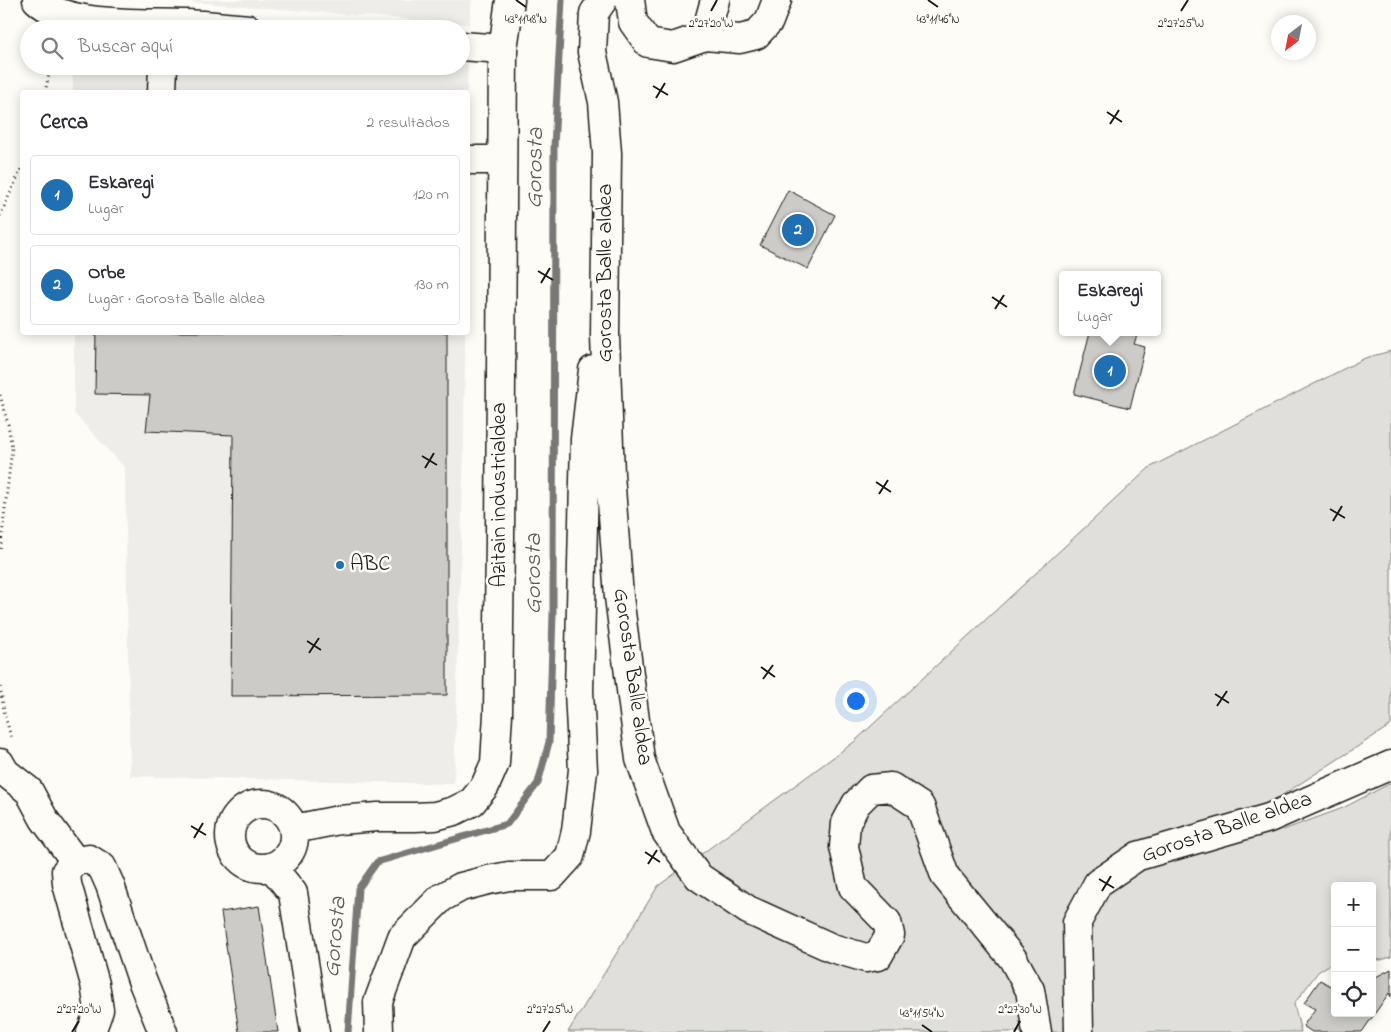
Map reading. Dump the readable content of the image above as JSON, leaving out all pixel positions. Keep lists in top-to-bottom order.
{
  "streets": {
    "street": ["Gorosta Balle aldea", "Azitain industrialdea"]
  },
  "water": ["Gorosta"],
  "places": ["ABC"],
  "north": "bottom left",
  "page": {
    "search": "Buscar aquí",
    "heading": ["Cerca", "2 resultados"],
    "list": [
      {
        "mark": "1",
        "name": "Eskaregi",
        "note": "Lugar",
        "value": "120 m"
      },
      {
        "mark": "2",
        "name": "Orbe",
        "note": "Lugar · Gorosta Balle aldea",
        "value": "130 m"
      }
    ],
    "pins": ["2", "1"],
    "popup": ["Eskaregi", "Lugar"],
    "map_buttons": ["+", "−"]
  },
  "coordinates": [
    "43°11'48\"N",
    "43°11'46\"N",
    "2°27'20\"W",
    "2°27'25\"W",
    "2°27'30\"W",
    "43°11'54\"N"
  ]
}
